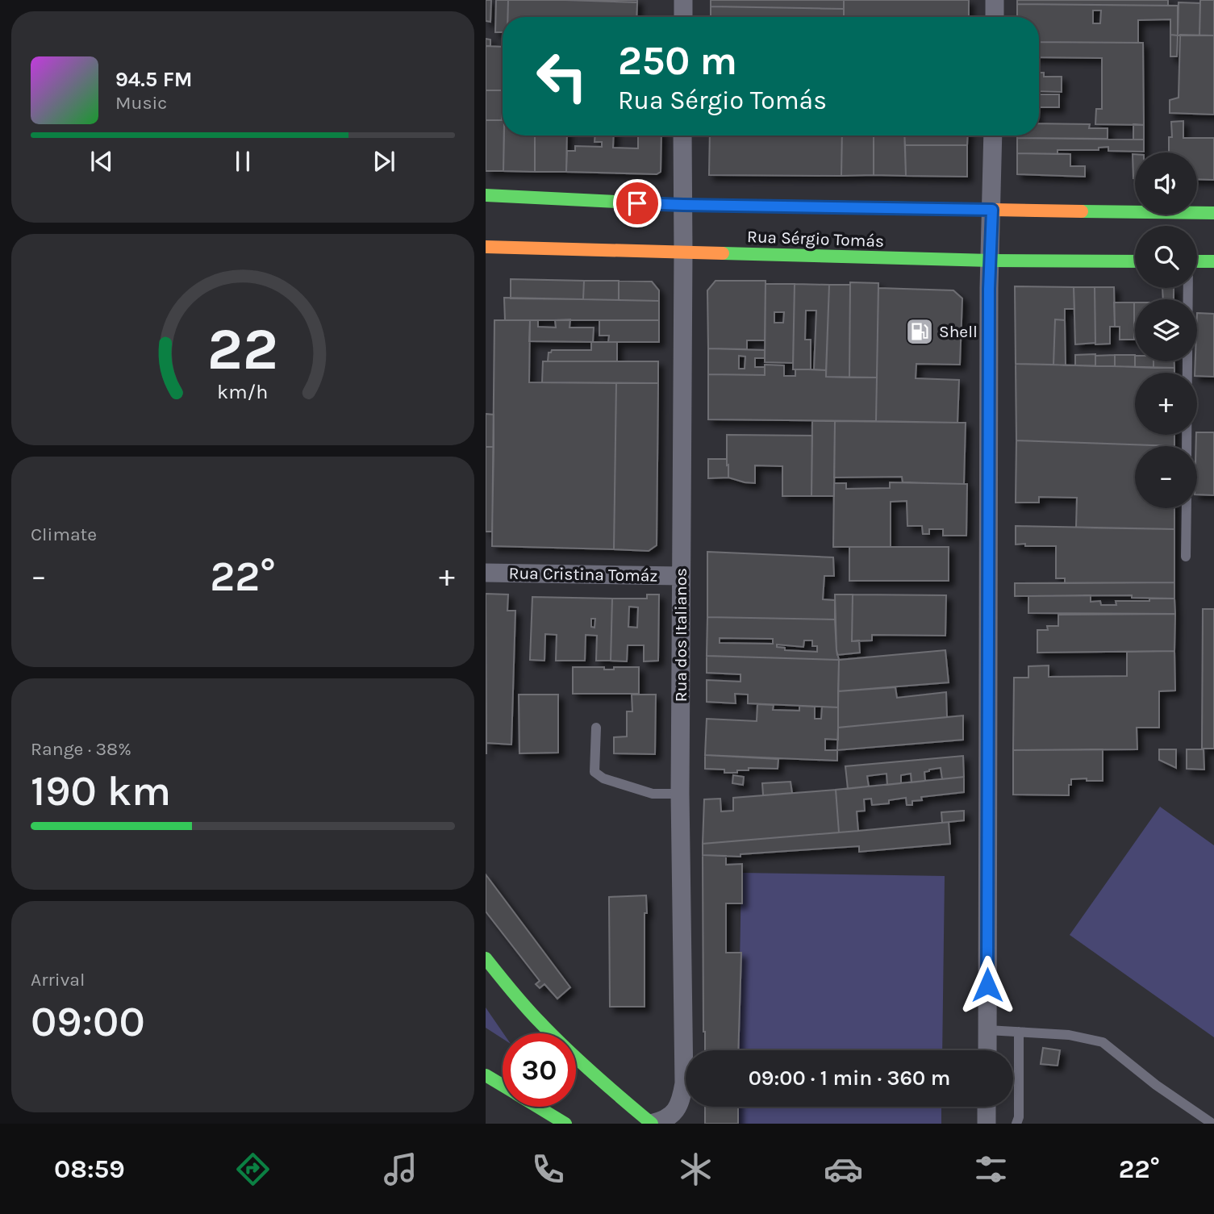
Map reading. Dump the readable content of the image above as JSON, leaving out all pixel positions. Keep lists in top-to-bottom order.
{
  "streets": {
    "main road": ["Rua Sérgio Tomás"],
    "street": ["Rua Cristina Tomáz", "Rua dos Italianos"]
  },
  "crossings": [
    ["Rua Sérgio Tomás", "Rua dos Italianos"],
    ["Rua Cristina Tomáz", "Rua dos Italianos"]
  ],
  "places": {
    "fuel station": ["Shell"]
  },
  "page": {
    "turn": ["250 m", "Rua Sérgio Tomás"],
    "song": ["94.5 FM", "Music"],
    "map_buttons": ["+", "−"],
    "tile": [
      "Climate",
      ["Range · 38%", "190 km"],
      ["Arrival", "09:00"]
    ],
    "heat": ["−", "22°", "+"],
    "limit": "30",
    "trip": "09:00 · 1 min · 360 m",
    "tabs": ["08:59", "22°"],
    "gauge": ["22", "km/h"]
  }
}
